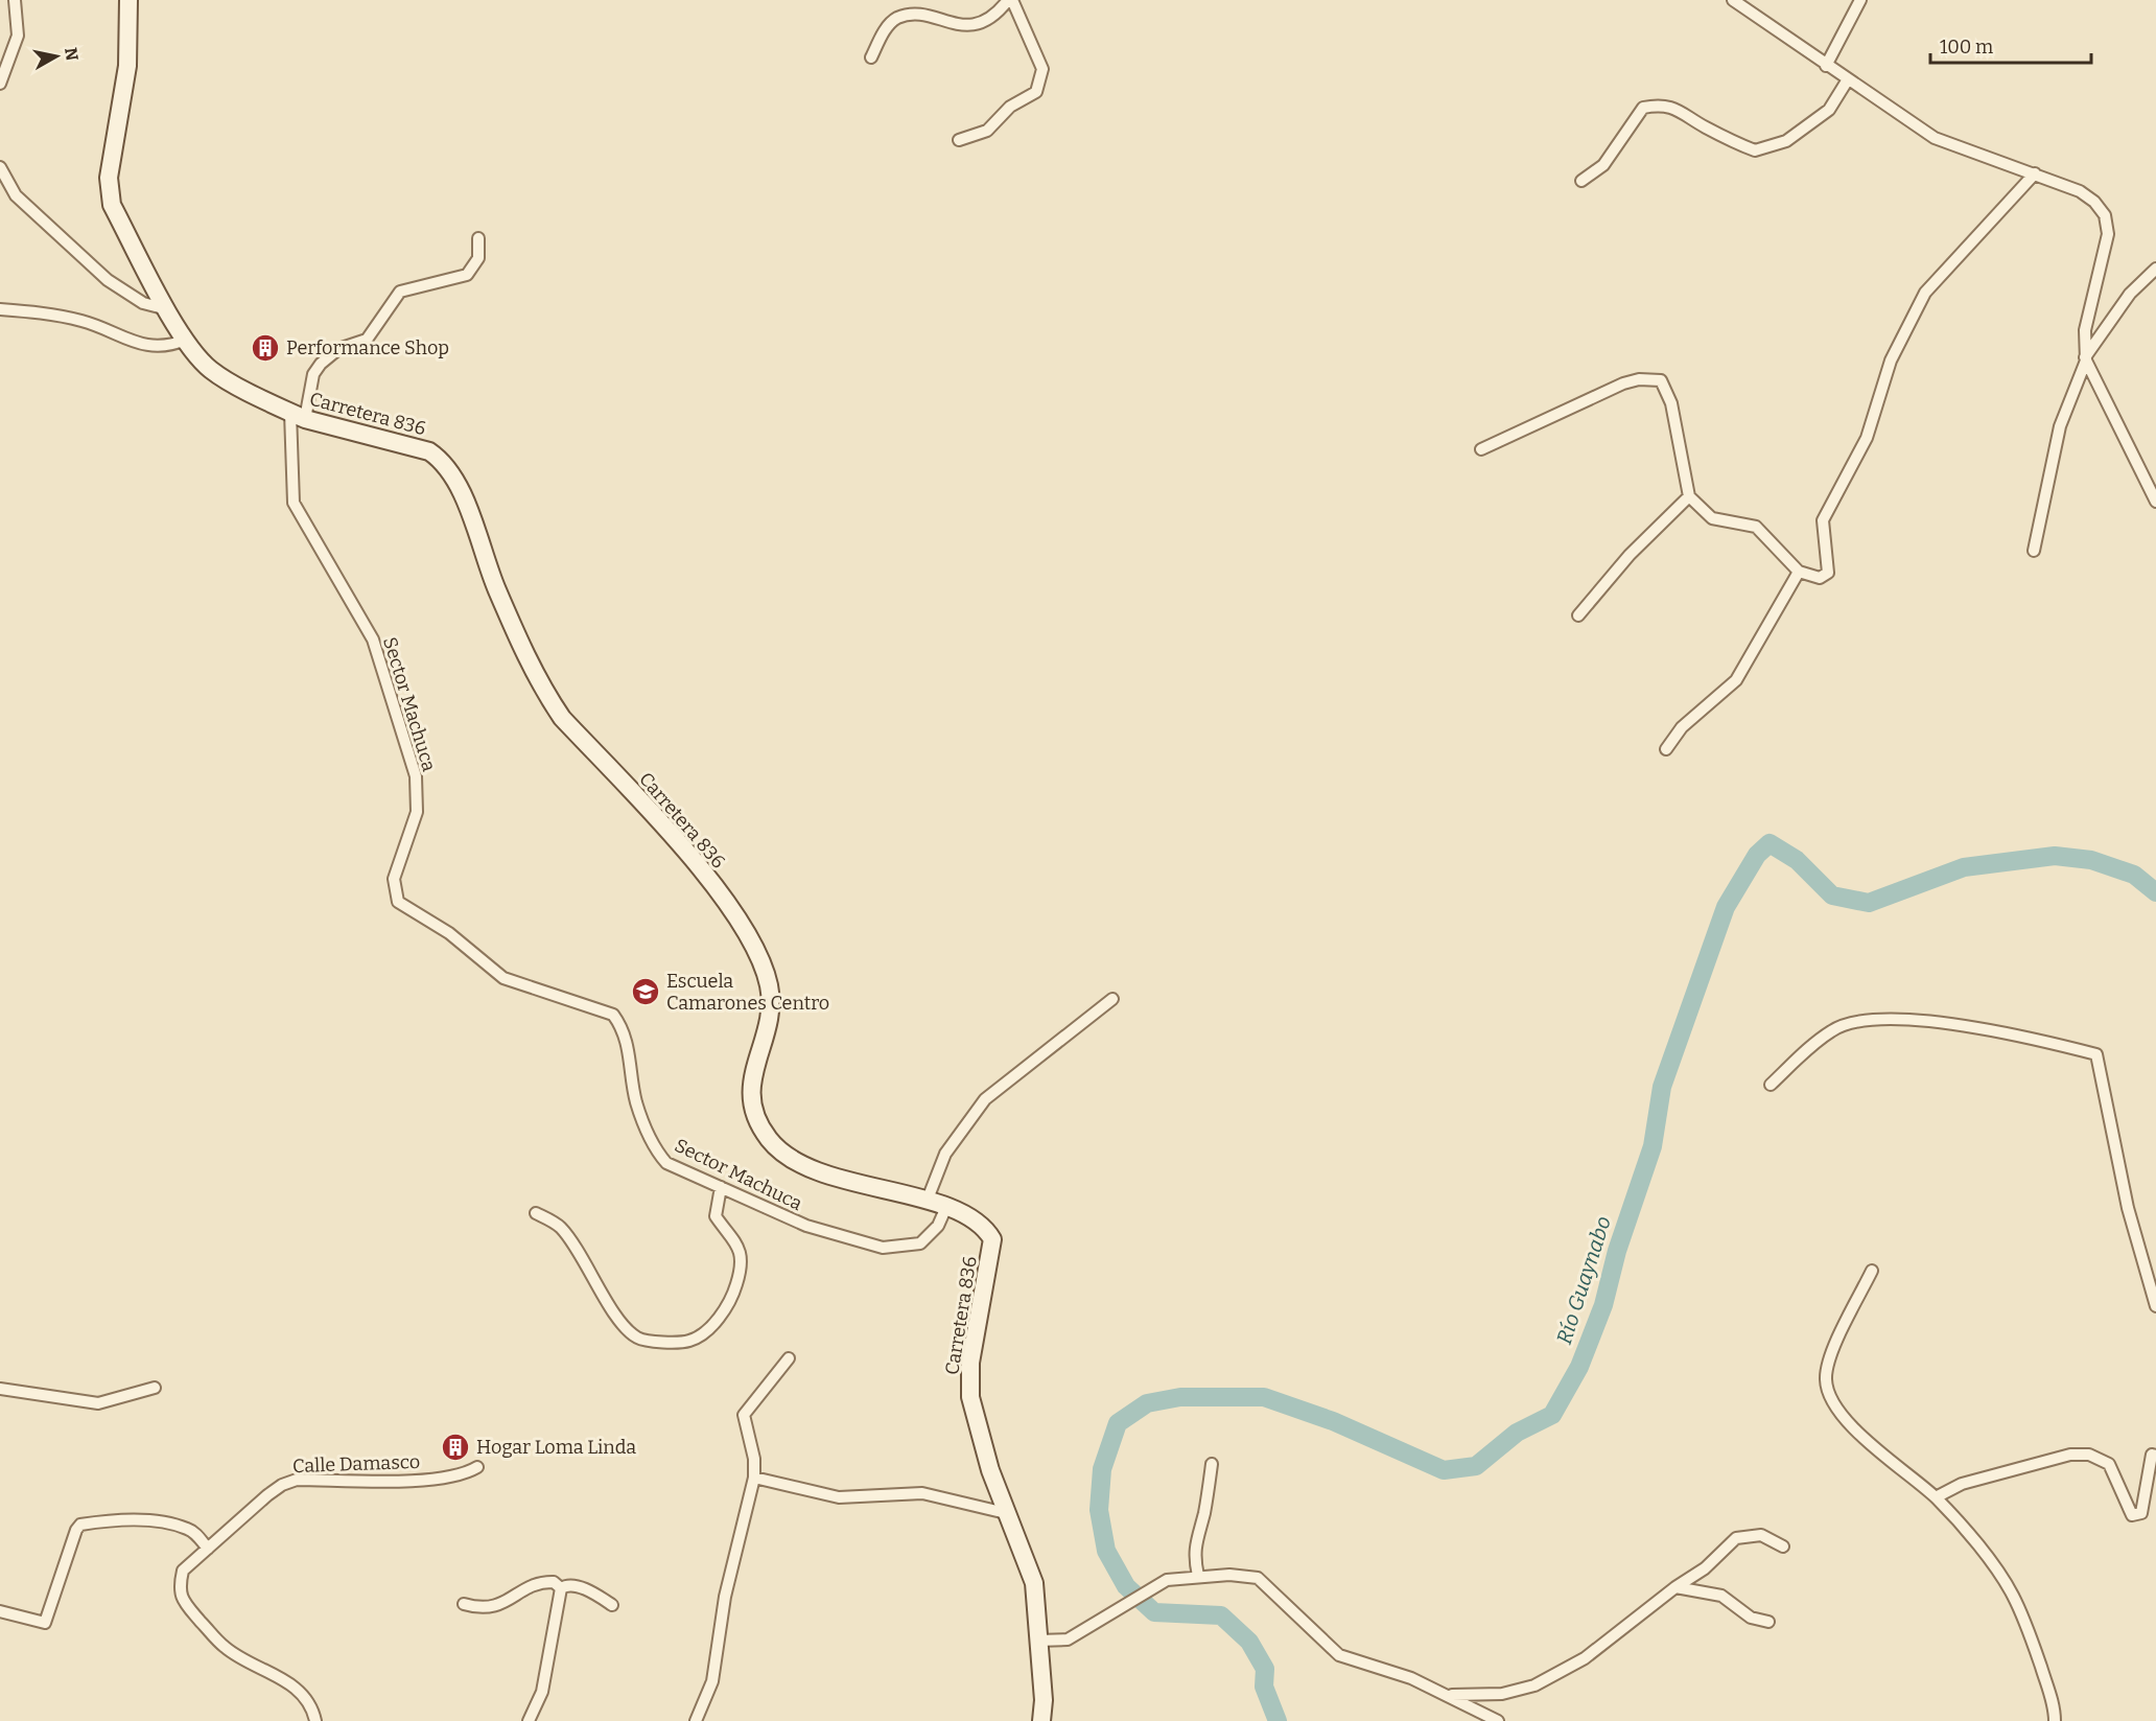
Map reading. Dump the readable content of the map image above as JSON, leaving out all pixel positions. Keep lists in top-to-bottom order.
{
  "streets": {
    "street": ["Carretera 836", "Sector Machuca", "Calle Damasco"]
  },
  "crossings": [
    ["Carretera 836", "Sector Machuca"]
  ],
  "water": ["Río Guaynabo"],
  "places": {
    "building": ["Performance Shop", "Hogar Loma Linda"],
    "school or university": ["Escuela Camarones Centro"]
  },
  "scale_bar": "100 m",
  "north": "right"
}
